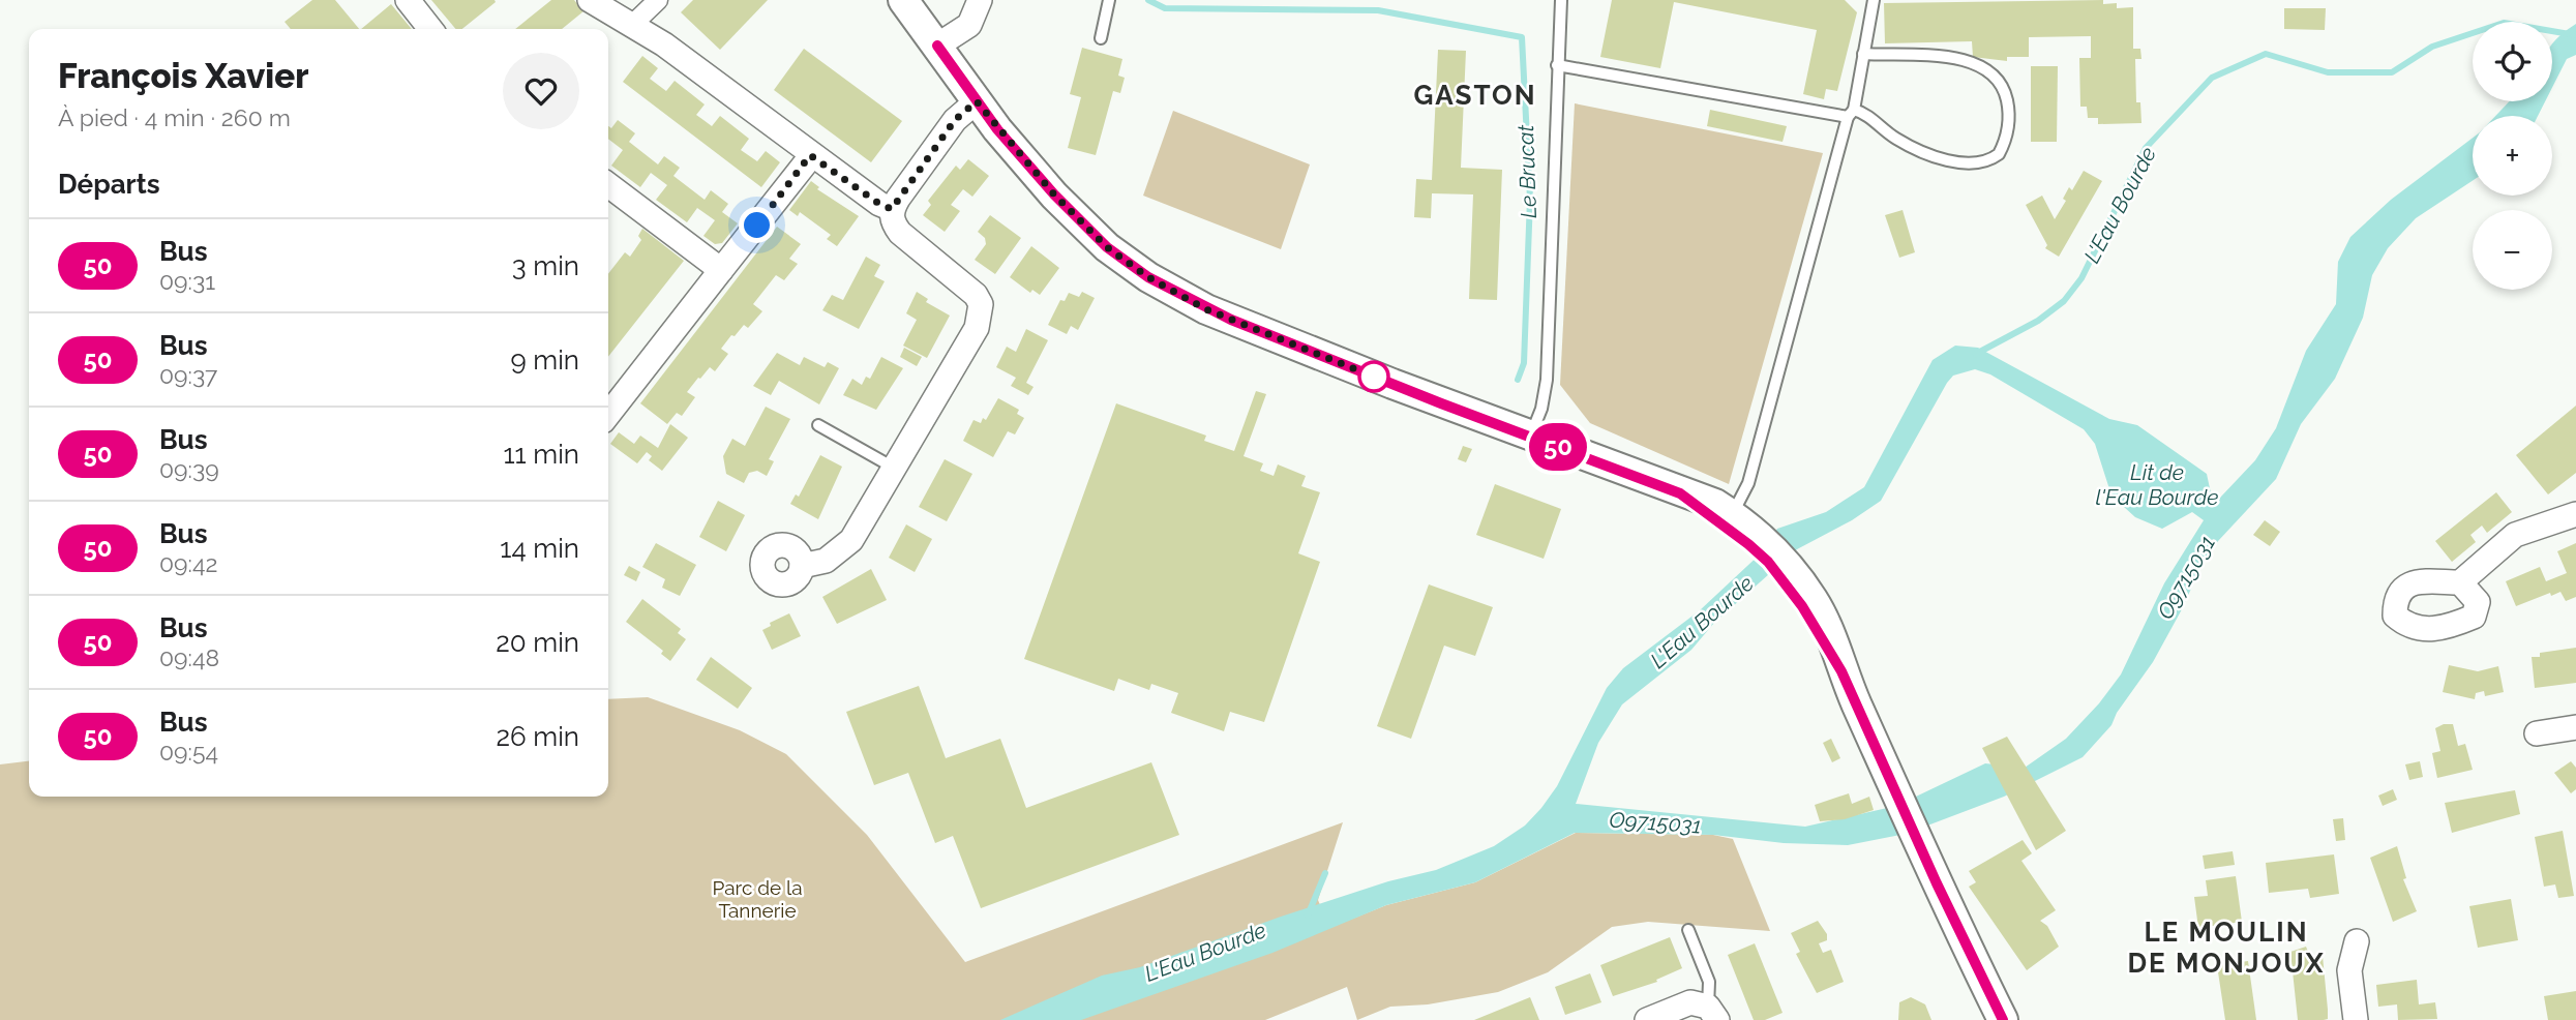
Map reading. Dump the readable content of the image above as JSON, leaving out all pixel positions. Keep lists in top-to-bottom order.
{
  "districts": ["GASTON", "LE MOULIN DE MONJOUX"],
  "water": [
    "Le Brucat",
    "L'Eau Bourde",
    "Lit de l'Eau Bourde",
    "O9715031"
  ],
  "parks": ["Parc de la Tannerie"],
  "lines": ["bus line 50"],
  "page": {
    "on_map": "50",
    "map_buttons": ["+", "−"],
    "heading": [
      ["François Xavier", "À pied · 4 min · 260 m"],
      "Départs"
    ],
    "list": [
      {
        "mark": "50",
        "name": "Bus",
        "note": "09:31",
        "value": "3 min"
      },
      {
        "mark": "50",
        "name": "Bus",
        "note": "09:37",
        "value": "9 min"
      },
      {
        "mark": "50",
        "name": "Bus",
        "note": "09:39",
        "value": "11 min"
      },
      {
        "mark": "50",
        "name": "Bus",
        "note": "09:42",
        "value": "14 min"
      },
      {
        "mark": "50",
        "name": "Bus",
        "note": "09:48",
        "value": "20 min"
      },
      {
        "mark": "50",
        "name": "Bus",
        "note": "09:54",
        "value": "26 min"
      }
    ]
  }
}
